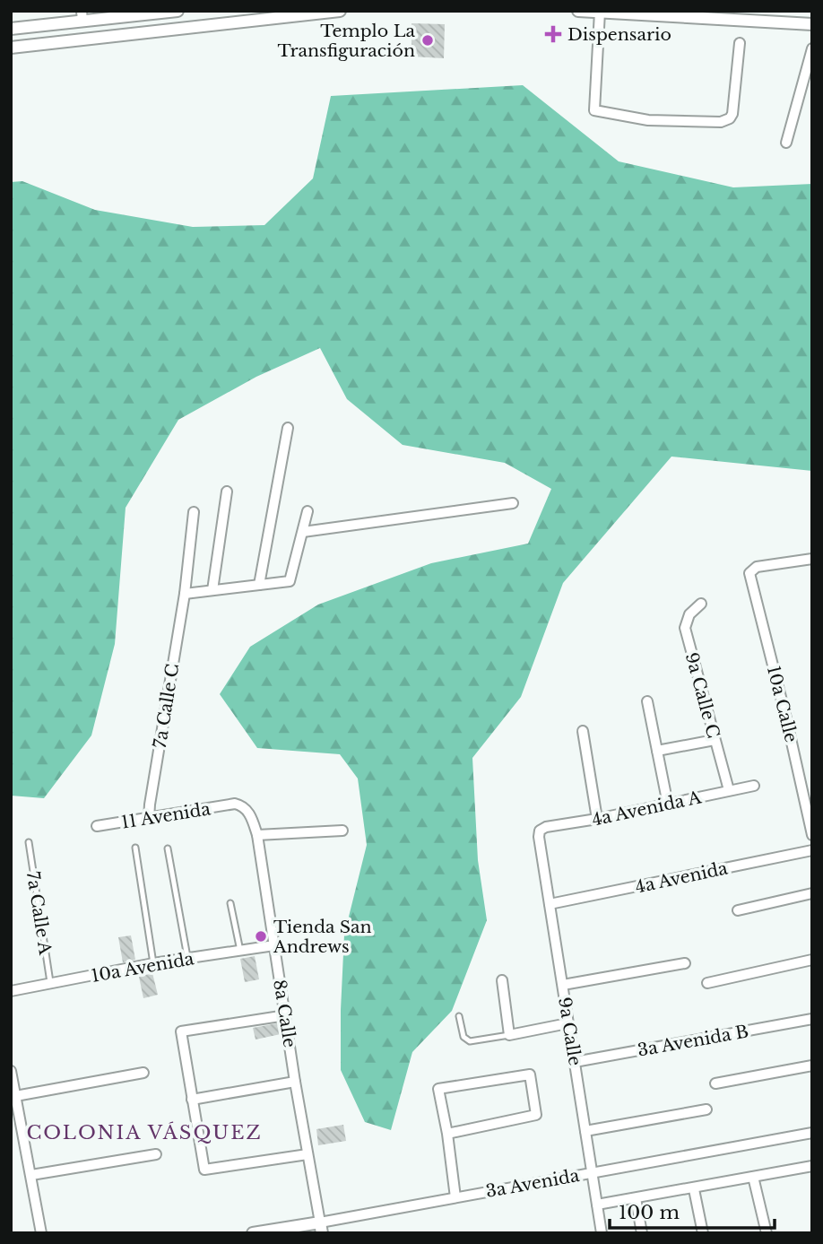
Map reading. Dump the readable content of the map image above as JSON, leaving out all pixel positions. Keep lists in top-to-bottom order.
{
  "streets": {
    "street": [
      "9a Calle C",
      "10a Calle",
      "7a Calle C",
      "4a Avenida A",
      "11 Avenida",
      "4a Avenida",
      "10a Avenida",
      "8a Calle",
      "9a Calle",
      "3a Avenida B",
      "3a Avenida"
    ],
    "lane": ["7a Calle A"]
  },
  "crossings": [
    ["9a Calle C", "4a Avenida A"],
    ["7a Calle C", "11 Avenida"],
    ["4a Avenida A", "9a Calle"],
    ["11 Avenida", "8a Calle"],
    ["4a Avenida", "9a Calle"],
    ["7a Calle A", "10a Avenida"],
    ["10a Avenida", "8a Calle"],
    ["8a Calle", "3a Avenida"],
    ["9a Calle", "3a Avenida B"],
    ["9a Calle", "3a Avenida"]
  ],
  "districts": ["COLONIA VÁSQUEZ"],
  "places": {
    "health": ["Dispensario"],
    "other": ["Templo La Transfiguración", "Tienda San Andrews"]
  },
  "scale_bar": "100 m"
}
